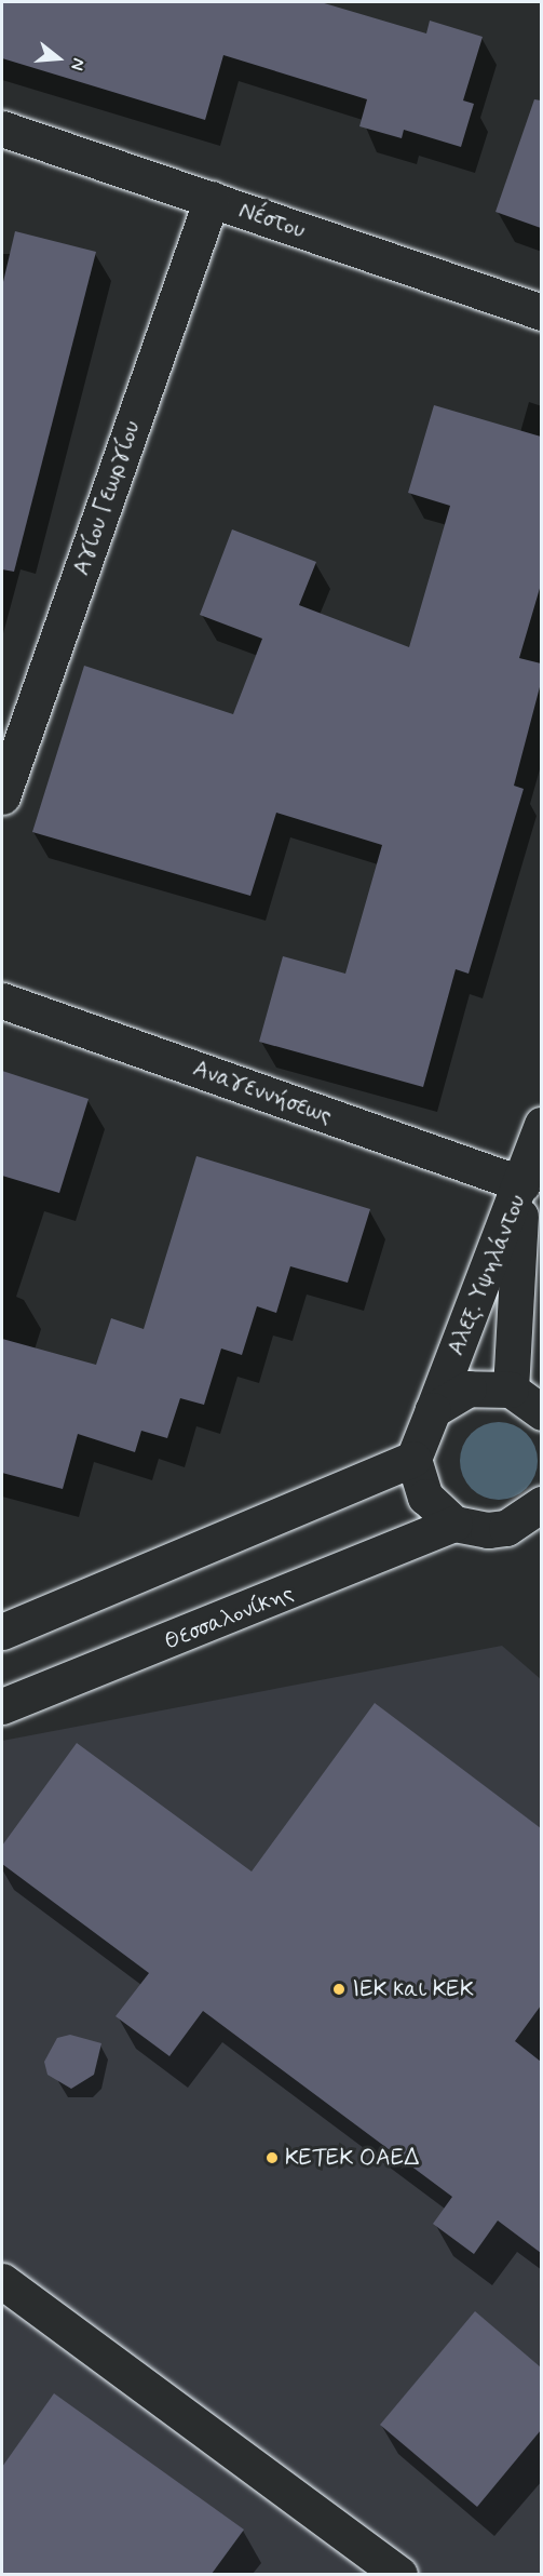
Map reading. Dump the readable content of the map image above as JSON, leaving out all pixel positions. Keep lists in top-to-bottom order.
{
  "streets": {
    "street": [
      "Νέστου",
      "Αγίου Γεωργίου",
      "Αναγεννήσεως",
      "Αλεξ. Υψηλάντου",
      "Θεσσαλονίκης"
    ]
  },
  "crossings": [
    ["Νέστου", "Αγίου Γεωργίου"],
    ["Αναγεννήσεως", "Αλεξ. Υψηλάντου"]
  ],
  "places": ["ΙΕΚ και ΚΕΚ", "ΚΕΤΕΚ ΟΑΕΔ"],
  "north": "right"
}
